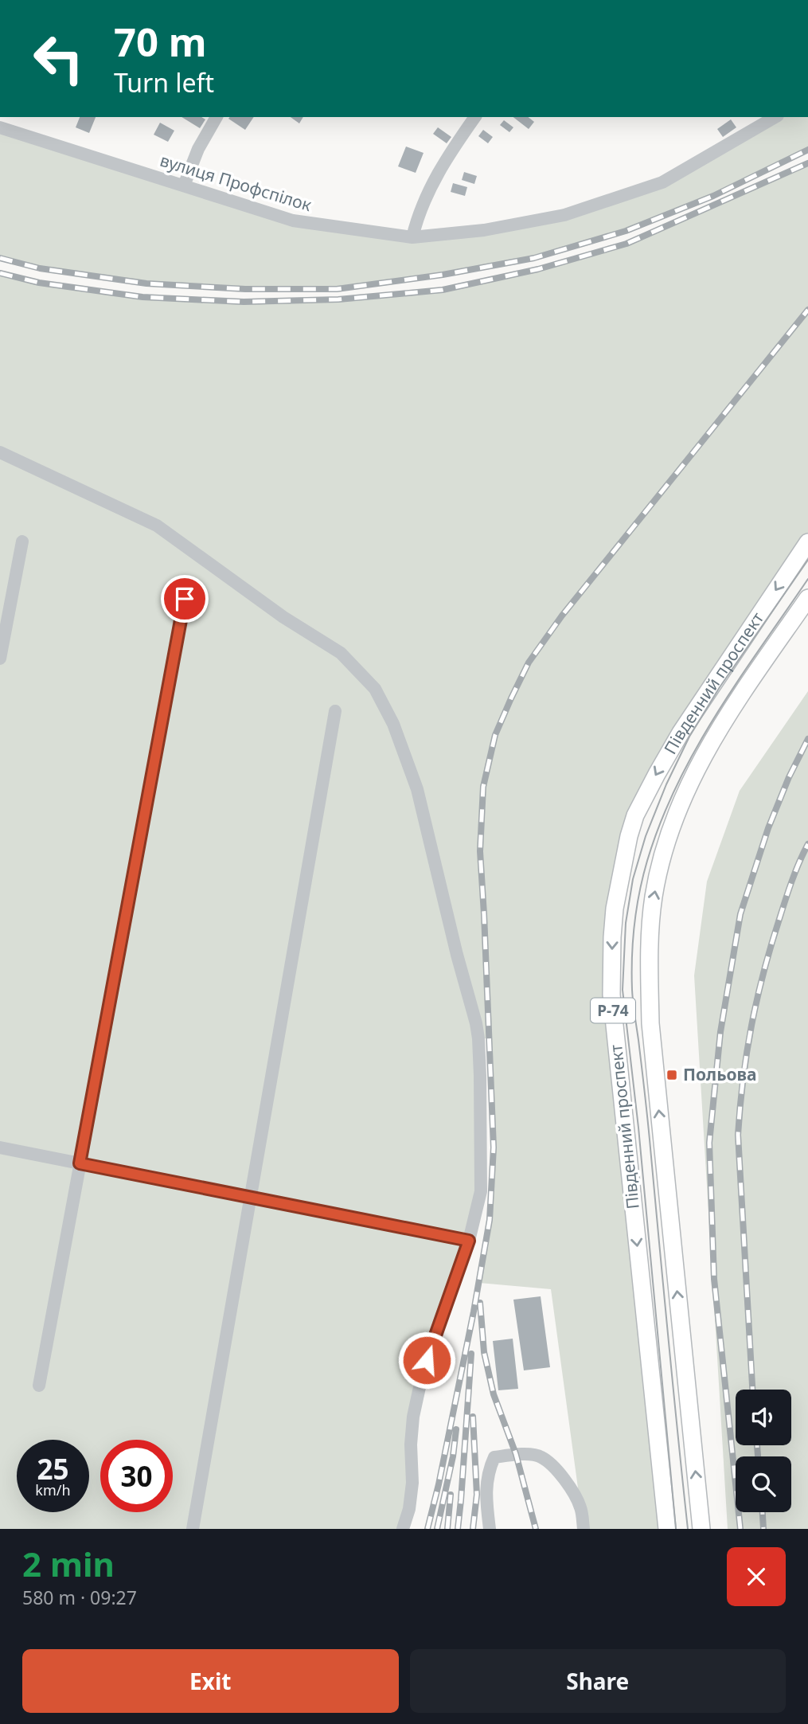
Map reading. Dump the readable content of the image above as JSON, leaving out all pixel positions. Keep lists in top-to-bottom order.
{
  "streets": {
    "main road": ["Південний проспект", "Р-74"],
    "street": ["вулиця Профспілок"]
  },
  "places": {
    "transit": ["Польова"]
  },
  "page": {
    "turn": ["70 m", "Turn left"],
    "speed": "25 km/h",
    "limit": "30",
    "heading": ["2 min", "580 m · 09:27"],
    "buttons": ["Exit", "Share"]
  }
}
